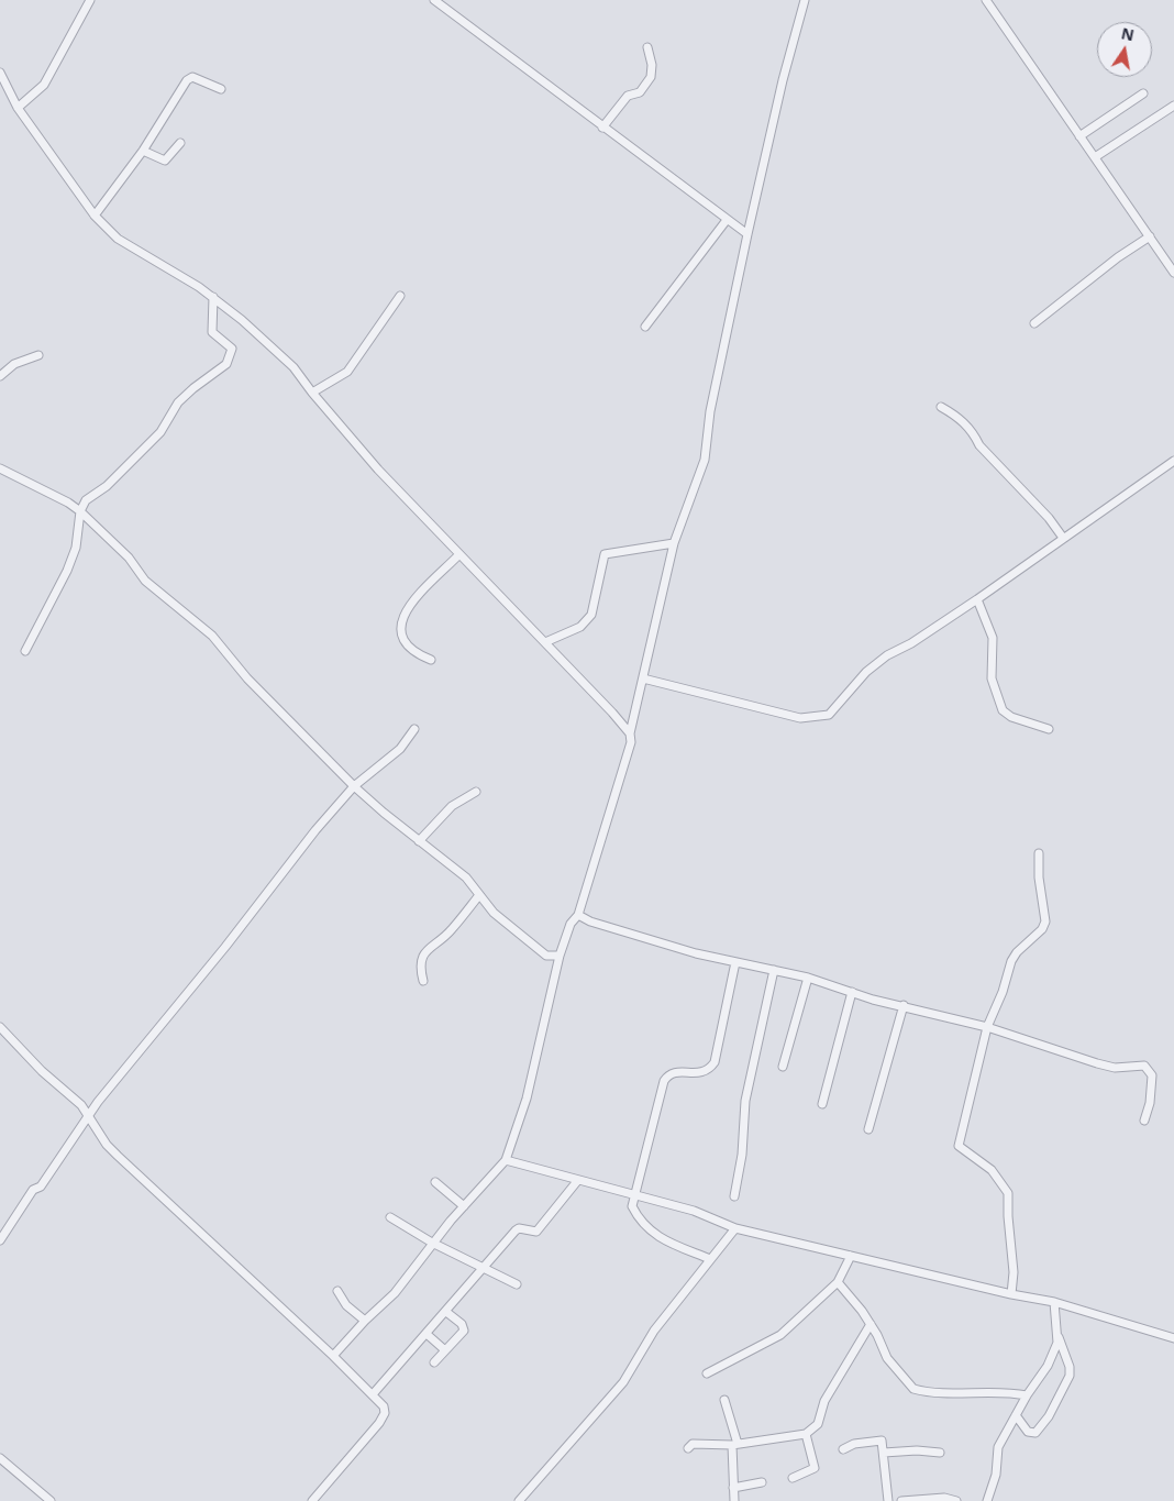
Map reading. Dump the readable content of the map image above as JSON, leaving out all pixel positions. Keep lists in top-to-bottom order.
{
  "north": "top"
}
